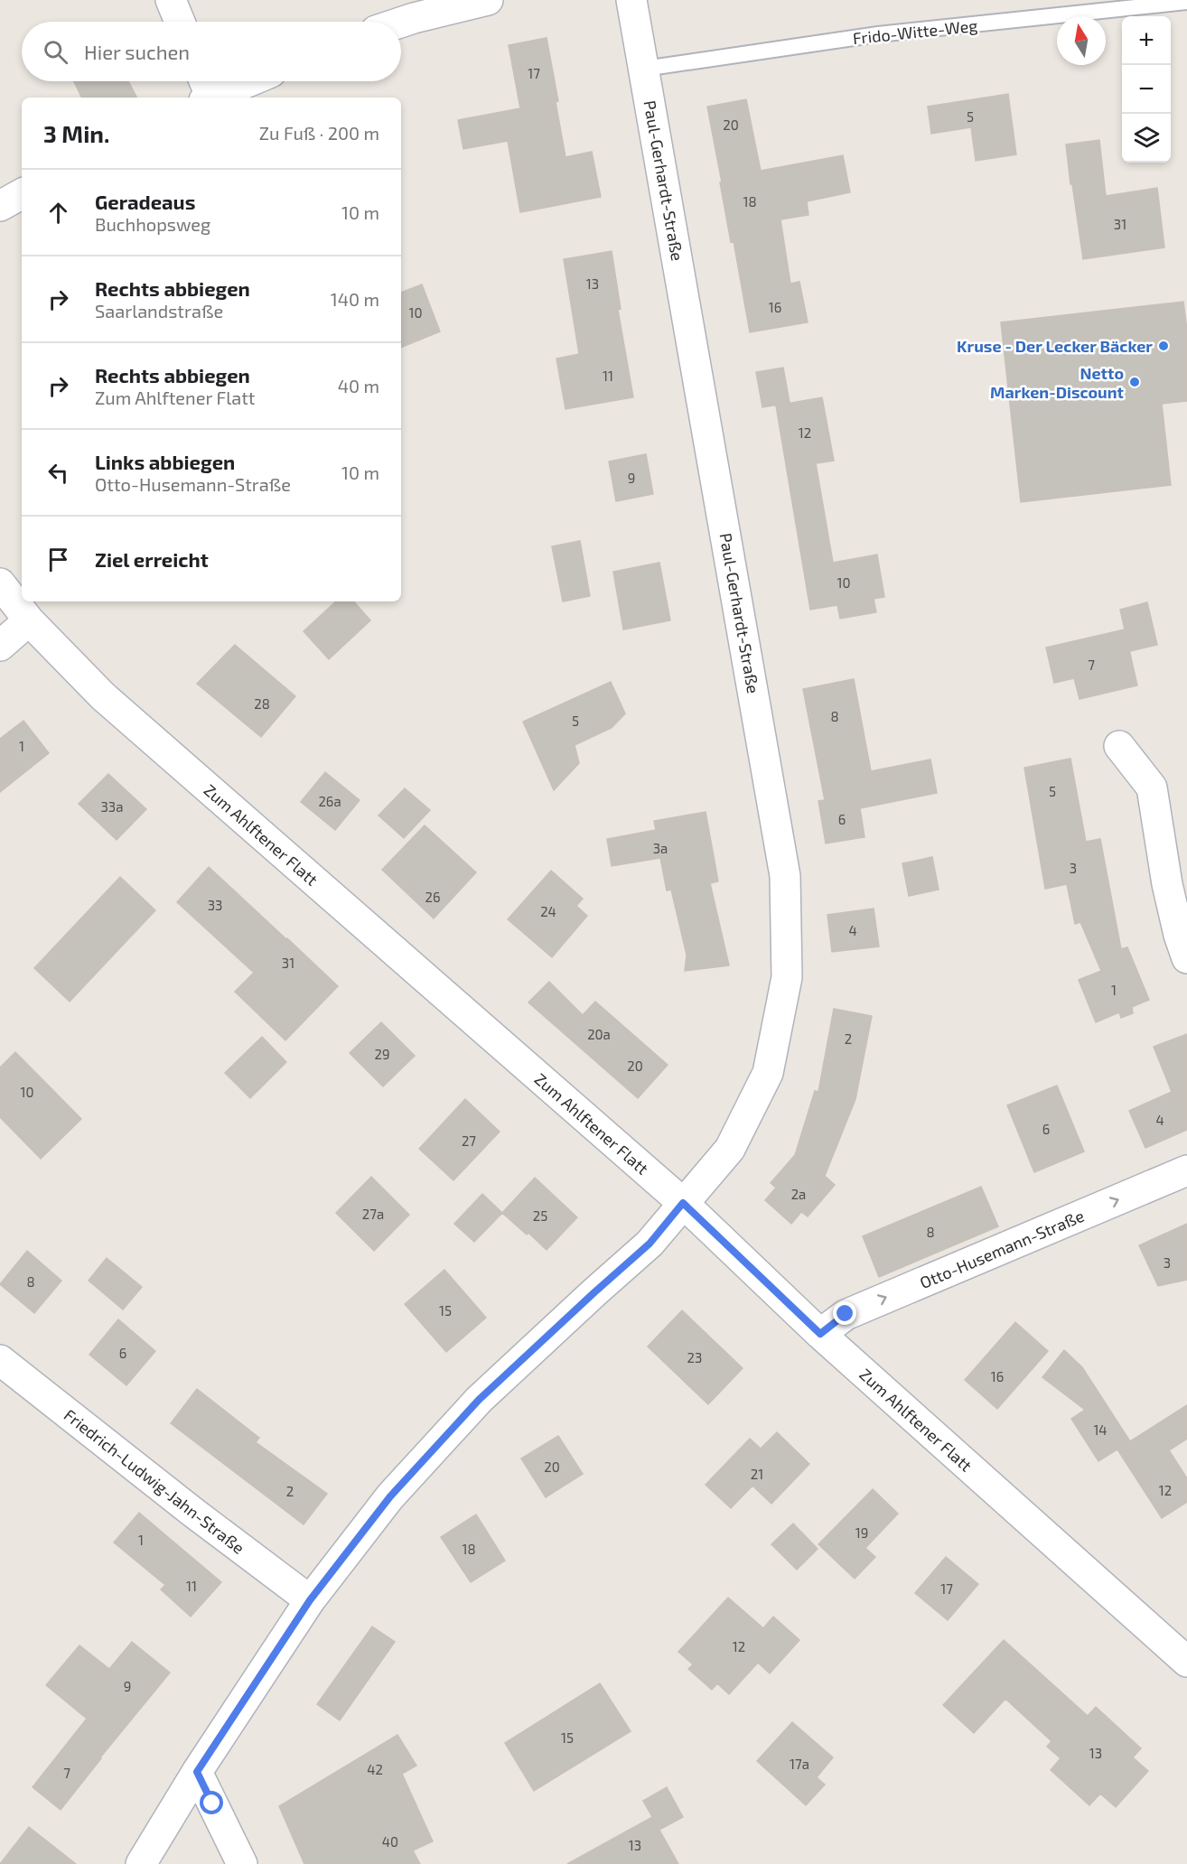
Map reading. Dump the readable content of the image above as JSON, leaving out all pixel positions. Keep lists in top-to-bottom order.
{
  "streets": {
    "street": [
      "Paul-Gerhardt-Straße",
      "Zum Ahlftener Flatt",
      "Otto-Husemann-Straße",
      "Friedrich-Ludwig-Jahn-Straße"
    ],
    "lane": ["Frido-Witte-Weg"]
  },
  "crossings": [
    ["Frido-Witte-Weg", "Paul-Gerhardt-Straße"],
    ["Paul-Gerhardt-Straße", "Zum Ahlftener Flatt"],
    ["Paul-Gerhardt-Straße", "Friedrich-Ludwig-Jahn-Straße"],
    ["Zum Ahlftener Flatt", "Otto-Husemann-Straße"]
  ],
  "one_way": ["Otto-Husemann-Straße"],
  "places": ["Kruse - Der Lecker Bäcker", "Netto Marken-Discount"],
  "house_numbers": [
    "17",
    "5",
    "20",
    "18",
    "31",
    "13",
    "16",
    "10",
    "11",
    "12",
    "9",
    "10",
    "7",
    "28",
    "8",
    "5",
    "1",
    "5",
    "26a",
    "33a",
    "6",
    "3a",
    "3",
    "26",
    "33",
    "24",
    "4",
    "31",
    "1",
    "20a",
    "2",
    "29",
    "20",
    "10",
    "4",
    "6",
    "27",
    "2a",
    "27a",
    "25",
    "8",
    "3",
    "8",
    "15",
    "6",
    "23",
    "16",
    "14",
    "20",
    "21",
    "12",
    "2",
    "19",
    "1",
    "18",
    "11",
    "17",
    "12",
    "9",
    "15",
    "13",
    "17a",
    "42",
    "7",
    "40",
    "13"
  ],
  "north": "top",
  "page": {
    "map_buttons": ["+", "−"],
    "search": "Hier suchen",
    "heading": ["3 Min.", "Zu Fuß · 200 m"],
    "list": [
      ["Geradeaus", "Buchhopsweg", "10 m"],
      ["Rechts abbiegen", "Saarlandstraße", "140 m"],
      ["Rechts abbiegen", "Zum Ahlftener Flatt", "40 m"],
      ["Links abbiegen", "Otto-Husemann-Straße", "10 m"],
      "Ziel erreicht"
    ]
  }
}
